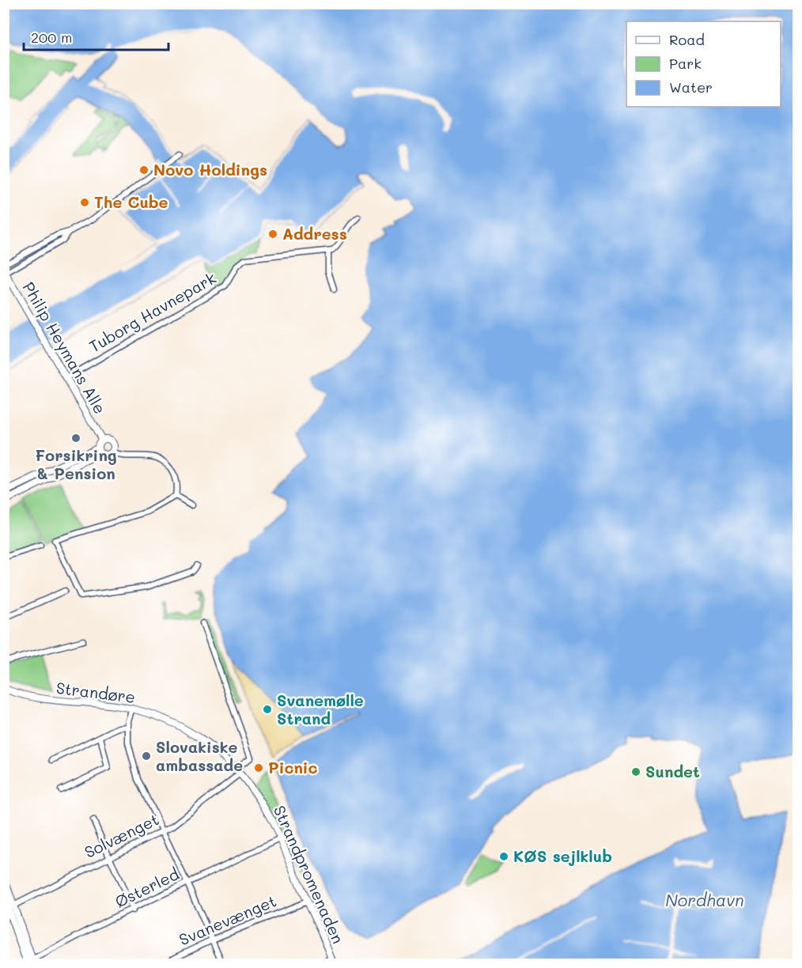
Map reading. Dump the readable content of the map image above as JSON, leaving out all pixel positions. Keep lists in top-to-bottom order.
{
  "streets": {
    "street": [
      "Tuborg Havnepark",
      "Philip Heymans Alle",
      "Strandøre",
      "Solvænget",
      "Strandpromenaden",
      "Østerled",
      "Svanevænget"
    ]
  },
  "crossings": [
    ["Tuborg Havnepark", "Philip Heymans Alle"],
    ["Strandøre", "Solvænget"],
    ["Strandøre", "Strandpromenaden"],
    ["Solvænget", "Strandpromenaden"],
    ["Strandpromenaden", "Østerled"],
    ["Strandpromenaden", "Svanevænget"]
  ],
  "water": ["Nordhavn"],
  "places": [
    "Novo Holdings",
    "The Cube",
    "Address",
    "Forsikring & Pension",
    "Svanemølle Strand",
    "Slovakiske ambassade",
    "Picnic",
    "Sundet",
    "KØS sejlklub"
  ],
  "legend": ["Road", "Park", "Water"],
  "scale_bar": "200 m"
}
